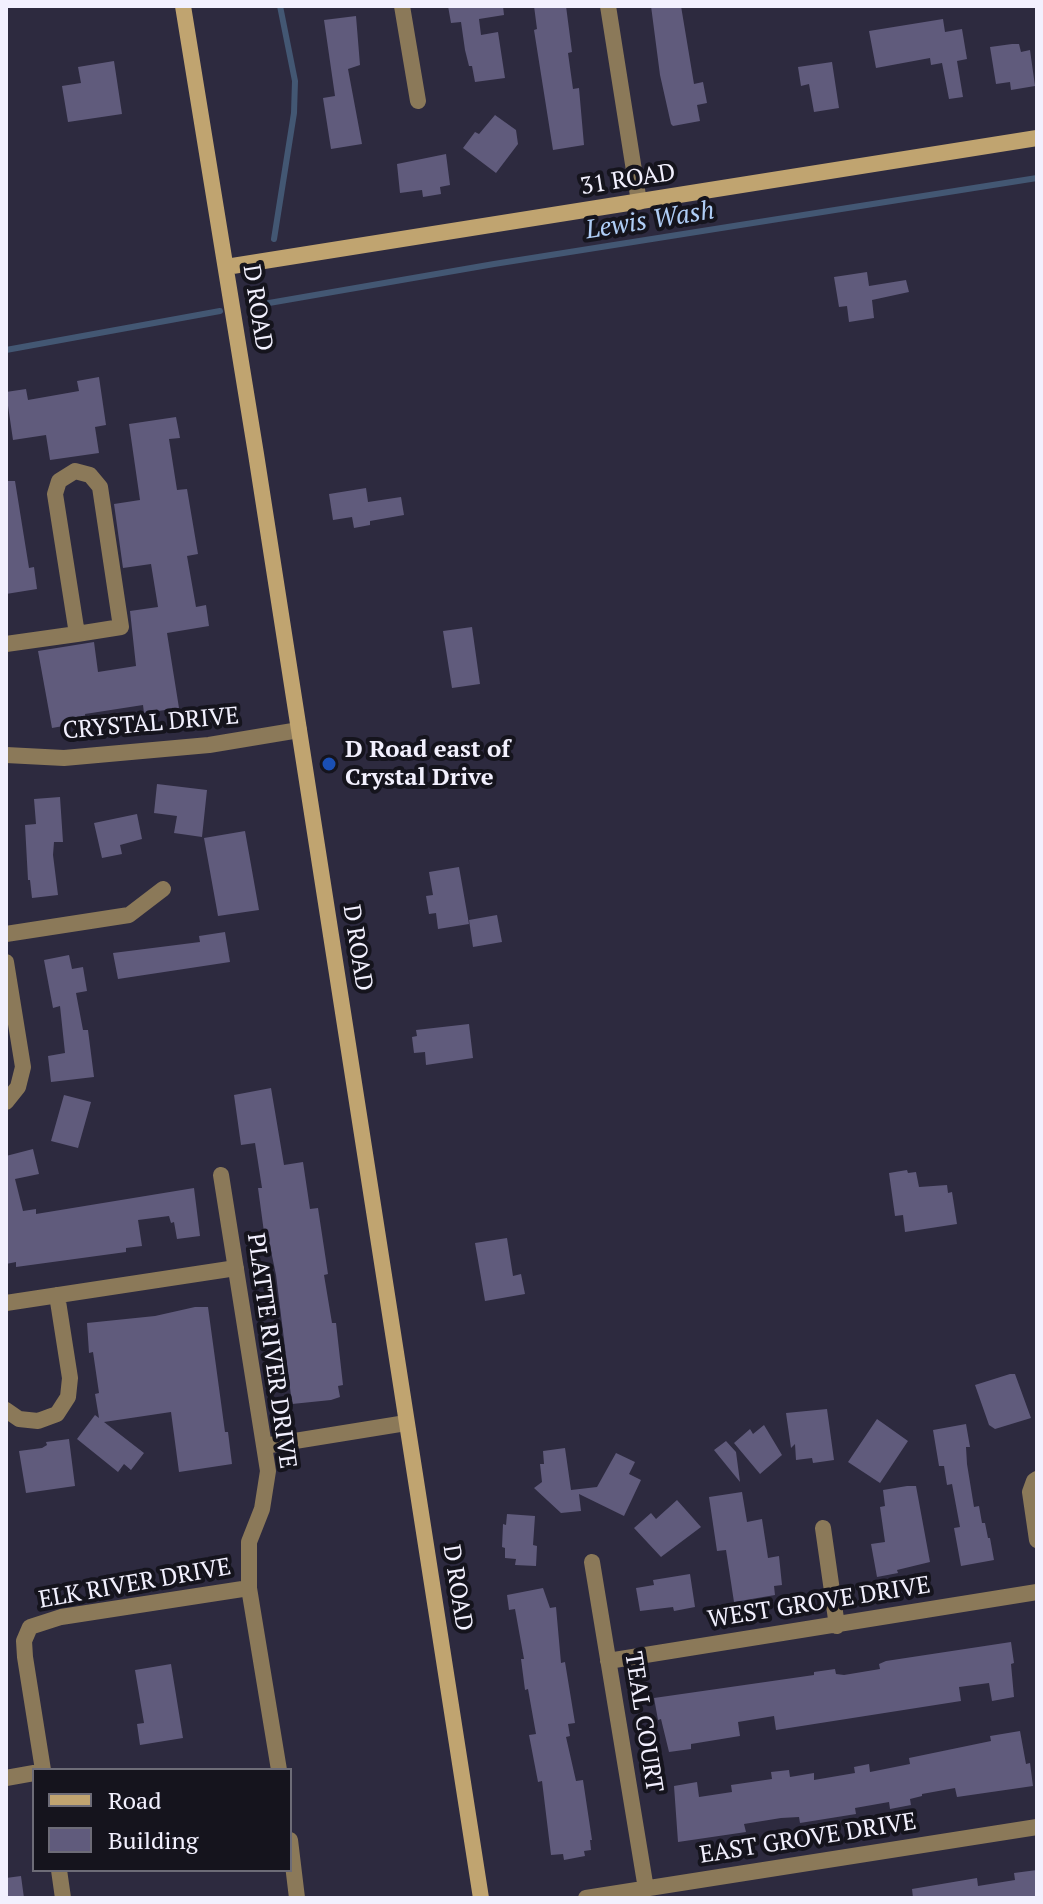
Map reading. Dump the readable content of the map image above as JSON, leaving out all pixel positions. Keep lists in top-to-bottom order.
{
  "streets": {
    "street": [
      "31 ROAD",
      "D ROAD",
      "CRYSTAL DRIVE",
      "PLATTE RIVER DRIVE",
      "ELK RIVER DRIVE",
      "WEST GROVE DRIVE",
      "TEAL COURT",
      "EAST GROVE DRIVE"
    ]
  },
  "crossings": [
    ["31 ROAD", "D ROAD"],
    ["D ROAD", "CRYSTAL DRIVE"],
    ["PLATTE RIVER DRIVE", "ELK RIVER DRIVE"],
    ["WEST GROVE DRIVE", "TEAL COURT"],
    ["TEAL COURT", "EAST GROVE DRIVE"]
  ],
  "water": ["Lewis Wash"],
  "places": ["D Road east of Crystal Drive"],
  "legend": ["Road", "Building"]
}
